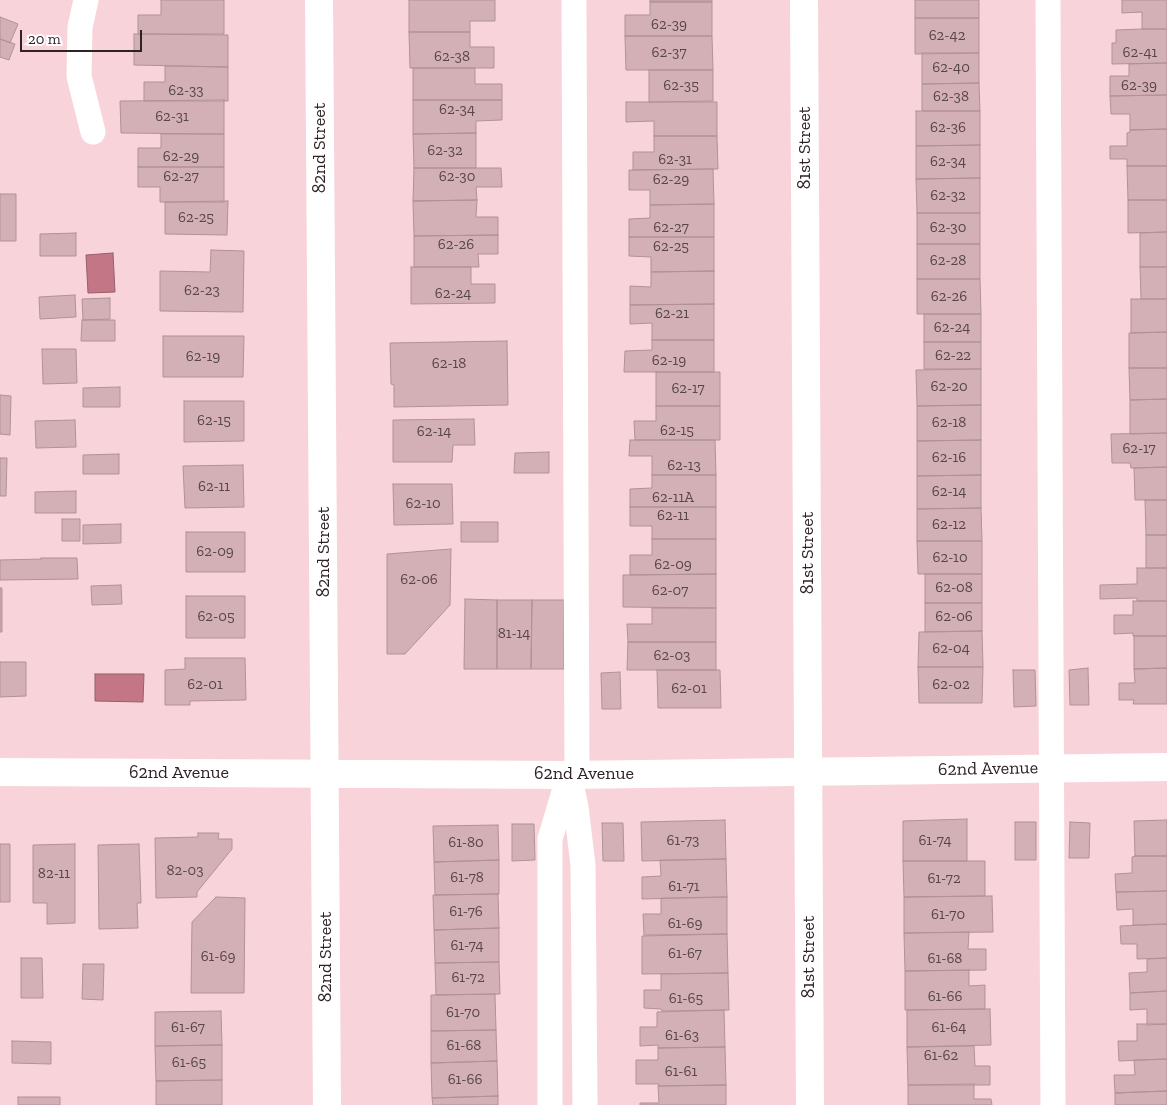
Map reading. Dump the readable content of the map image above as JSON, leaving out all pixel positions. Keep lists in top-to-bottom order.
{
  "streets": {
    "street": ["82nd Street", "81st Street", "62nd Avenue"]
  },
  "crossings": [
    ["82nd Street", "62nd Avenue"],
    ["81st Street", "62nd Avenue"]
  ],
  "house_numbers": [
    "62-39",
    "62-42",
    "62-37",
    "62-41",
    "62-38",
    "62-40",
    "62-35",
    "62-39",
    "62-33",
    "62-38",
    "62-34",
    "62-31",
    "62-36",
    "62-32",
    "62-29",
    "62-31",
    "62-34",
    "62-27",
    "62-30",
    "62-29",
    "62-32",
    "62-25",
    "62-27",
    "62-30",
    "62-26",
    "62-25",
    "62-28",
    "62-23",
    "62-24",
    "62-26",
    "62-21",
    "62-24",
    "62-22",
    "62-19",
    "62-19",
    "62-18",
    "62-20",
    "62-17",
    "62-15",
    "62-18",
    "62-15",
    "62-14",
    "62-17",
    "62-16",
    "62-13",
    "62-11",
    "62-14",
    "62-11A",
    "62-10",
    "62-11",
    "62-12",
    "62-09",
    "62-10",
    "62-09",
    "62-06",
    "62-08",
    "62-07",
    "62-05",
    "62-06",
    "81-14",
    "62-04",
    "62-03",
    "62-01",
    "62-02",
    "62-01",
    "61-73",
    "61-74",
    "61-80",
    "82-03",
    "82-11",
    "61-78",
    "61-72",
    "61-71",
    "61-76",
    "61-70",
    "61-69",
    "61-74",
    "61-67",
    "61-69",
    "61-68",
    "61-72",
    "61-66",
    "61-65",
    "61-70",
    "61-67",
    "61-64",
    "61-63",
    "61-68",
    "61-62",
    "61-65",
    "61-61",
    "61-66"
  ],
  "scale_bar": "20 m"
}
